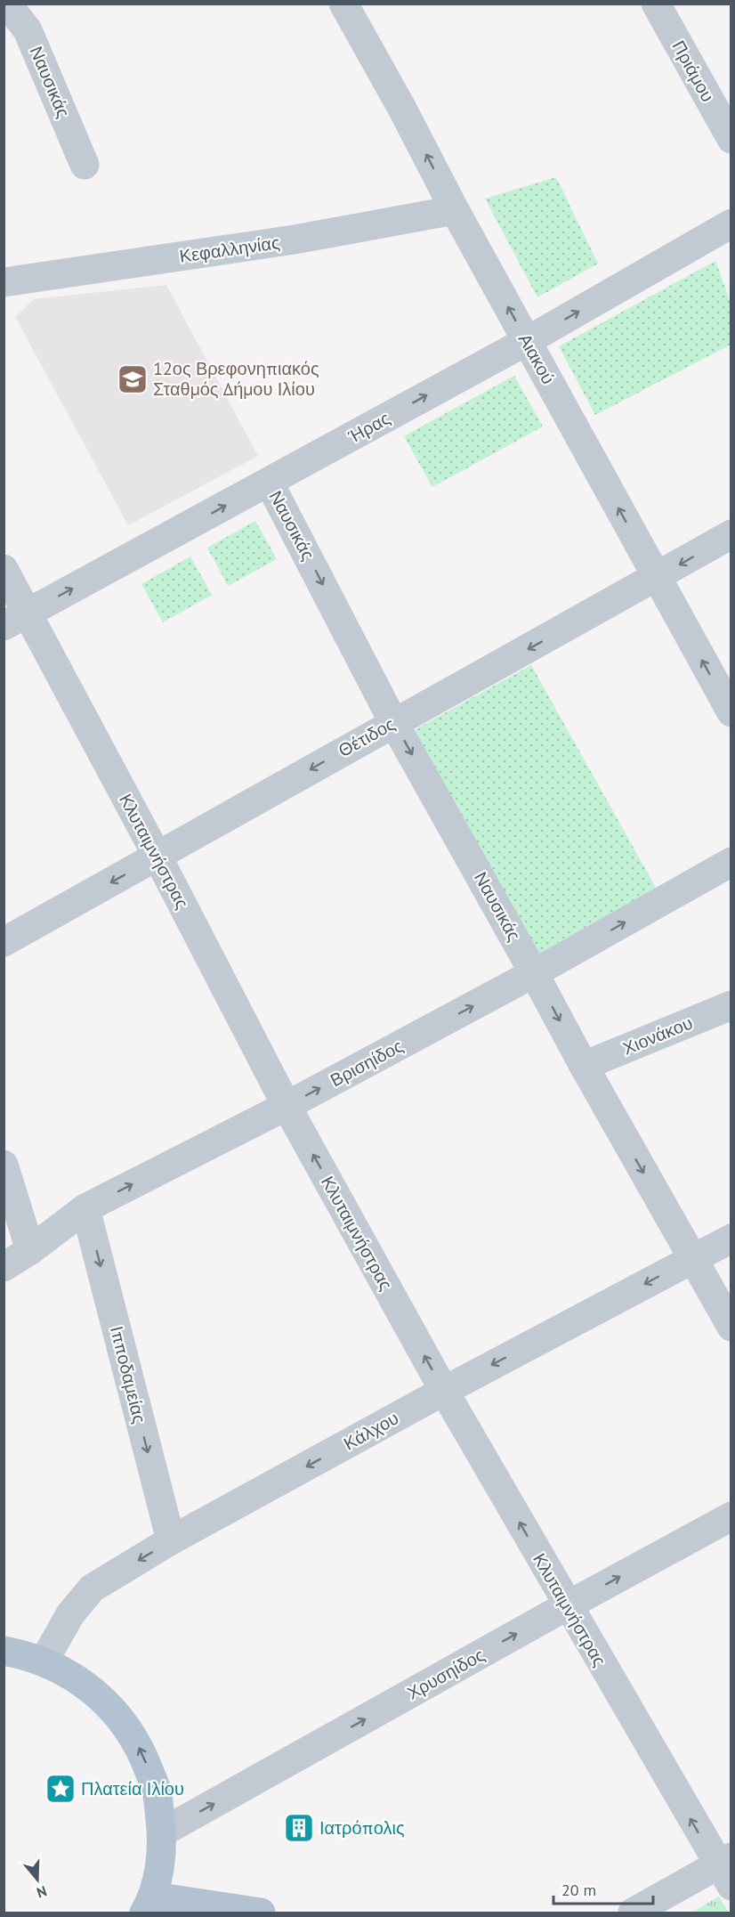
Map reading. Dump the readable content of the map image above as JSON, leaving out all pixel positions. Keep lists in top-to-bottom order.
{
  "streets": {
    "street": [
      "Πριάμου",
      "Ναυσικάς",
      "Κεφαλληνίας",
      "Αιακού",
      "Ήρας",
      "Θέτιδος",
      "Κλυταιμνήστρας",
      "Χιονάκου",
      "Βρισηίδος",
      "Ιπποδαμείας",
      "Κάλχου",
      "Χρυσηίδος"
    ]
  },
  "crossings": [
    ["Ναυσικάς", "Ήρας"],
    ["Ναυσικάς", "Θέτιδος"],
    ["Ναυσικάς", "Χιονάκου"],
    ["Ναυσικάς", "Βρισηίδος"],
    ["Ναυσικάς", "Κάλχου"],
    ["Κεφαλληνίας", "Αιακού"],
    ["Αιακού", "Ήρας"],
    ["Αιακού", "Θέτιδος"],
    ["Ήρας", "Κλυταιμνήστρας"],
    ["Θέτιδος", "Κλυταιμνήστρας"],
    ["Κλυταιμνήστρας", "Βρισηίδος"],
    ["Κλυταιμνήστρας", "Κάλχου"],
    ["Κλυταιμνήστρας", "Χρυσηίδος"],
    ["Βρισηίδος", "Ιπποδαμείας"],
    ["Ιπποδαμείας", "Κάλχου"]
  ],
  "one_way": [
    "Ναυσικάς",
    "Αιακού",
    "Ήρας",
    "Θέτιδος",
    "Κλυταιμνήστρας",
    "Βρισηίδος",
    "Ιπποδαμείας",
    "Κάλχου",
    "Χρυσηίδος"
  ],
  "places": {
    "school or university": ["12ος Βρεφονηπιακός Σταθμός Δήμου Ιλίου"],
    "place": ["Πλατεία Ιλίου"],
    "building": ["Ιατρόπολις"]
  },
  "scale_bar": "20 m",
  "north": "bottom"
}
